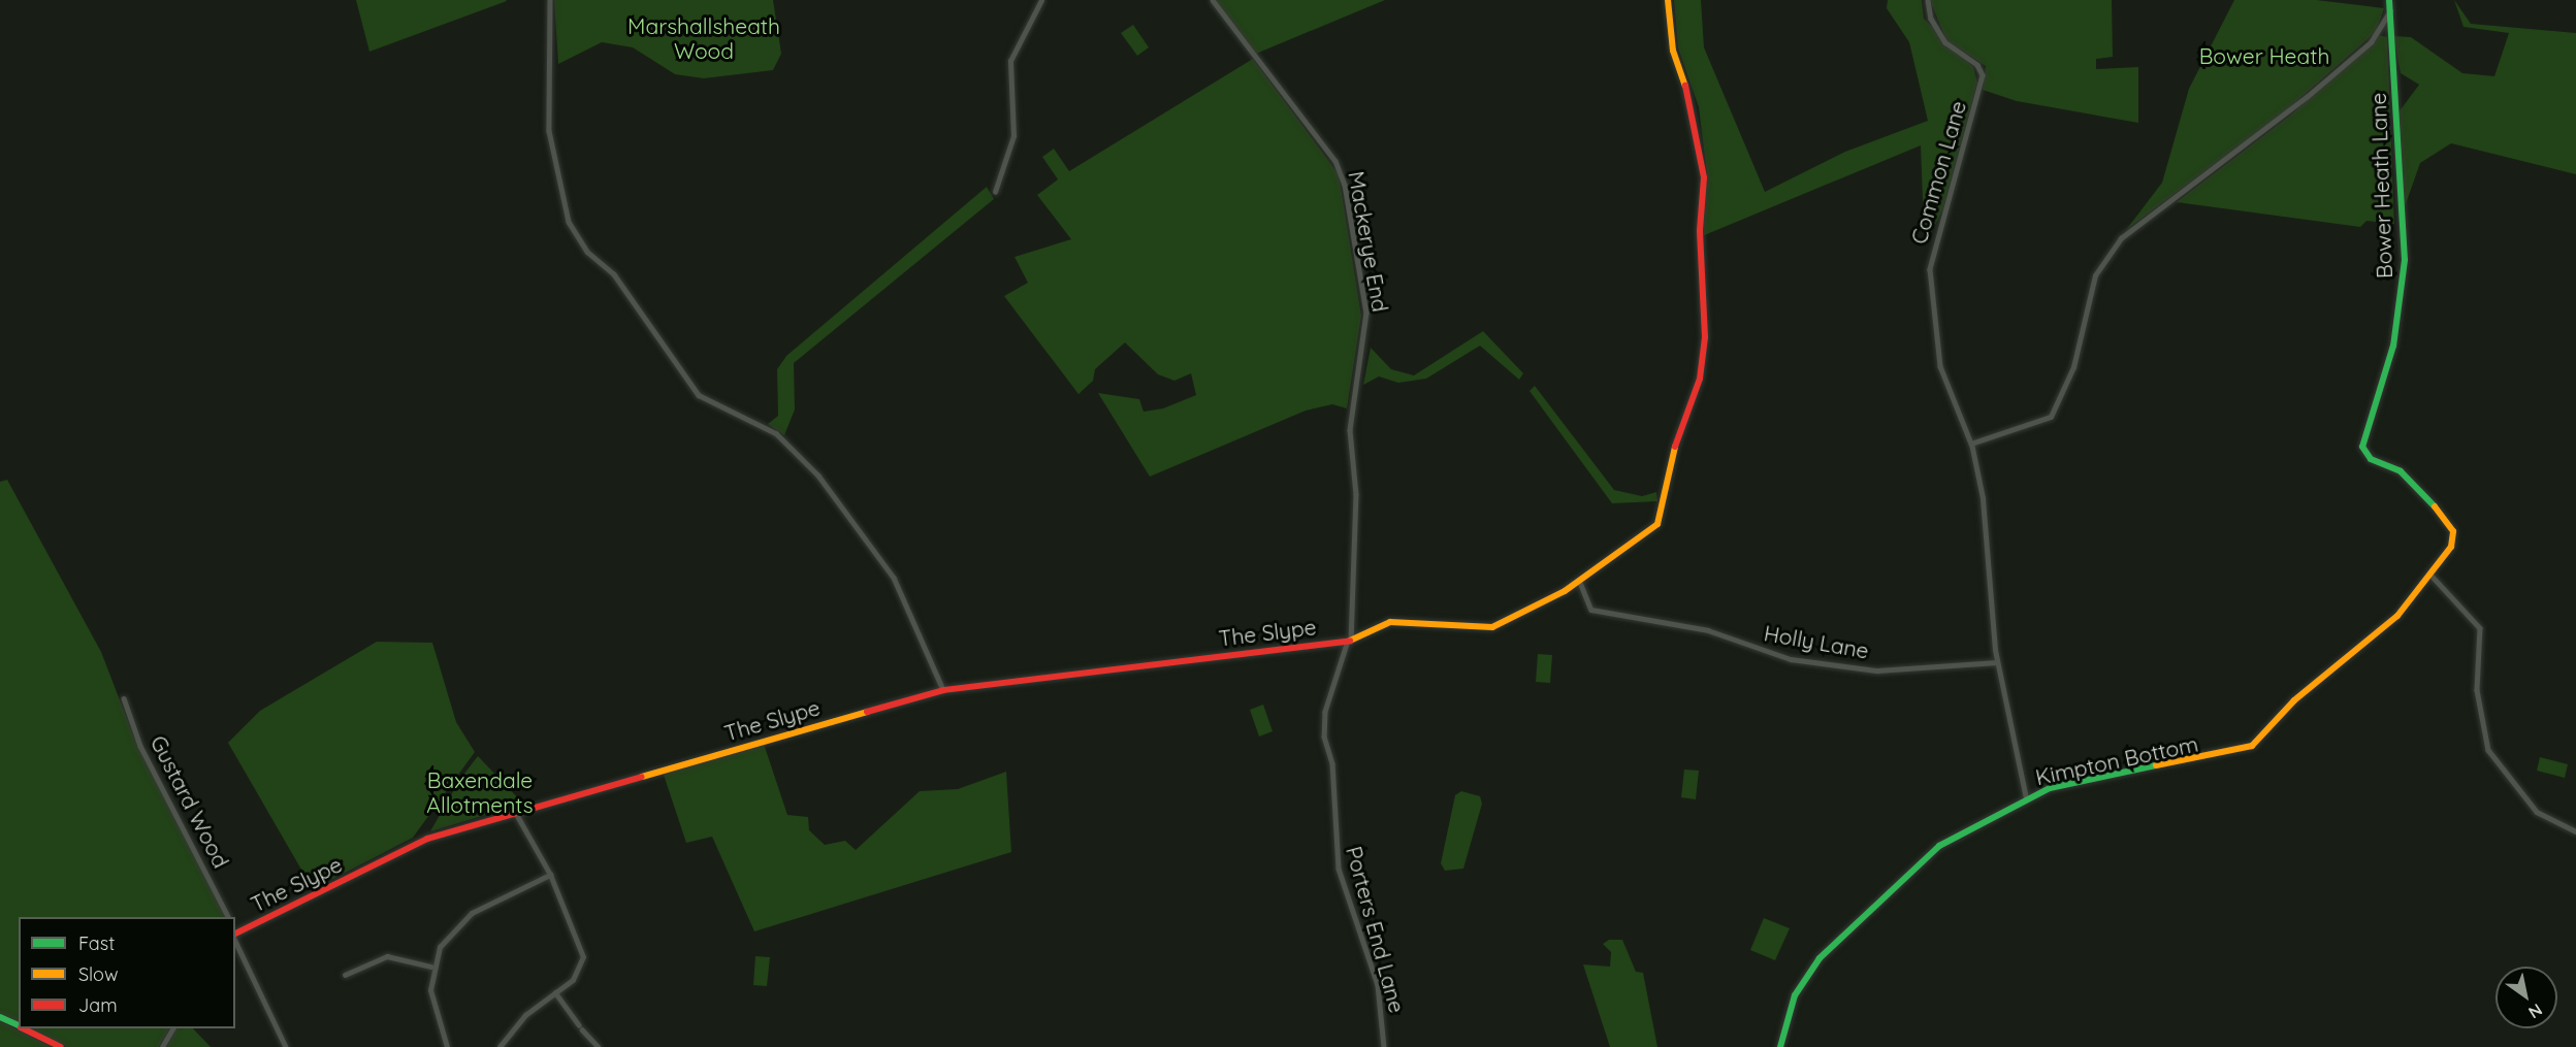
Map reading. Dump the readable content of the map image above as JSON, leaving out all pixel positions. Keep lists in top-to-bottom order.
{
  "streets": {
    "street": [
      "Common Lane",
      "Bower Heath Lane",
      "Mackerye End",
      "The Slype",
      "Holly Lane",
      "Kimpton Bottom",
      "Gustard Wood",
      "Porters End Lane"
    ]
  },
  "crossings": [
    ["Bower Heath Lane", "Kimpton Bottom"],
    ["Mackerye End", "The Slype"],
    ["Mackerye End", "Porters End Lane"],
    ["The Slype", "Porters End Lane"]
  ],
  "parks": ["Marshallsheath Wood", "Bower Heath", "Baxendale Allotments"],
  "legend": ["Fast", "Slow", "Jam"],
  "north": "bottom right"
}
